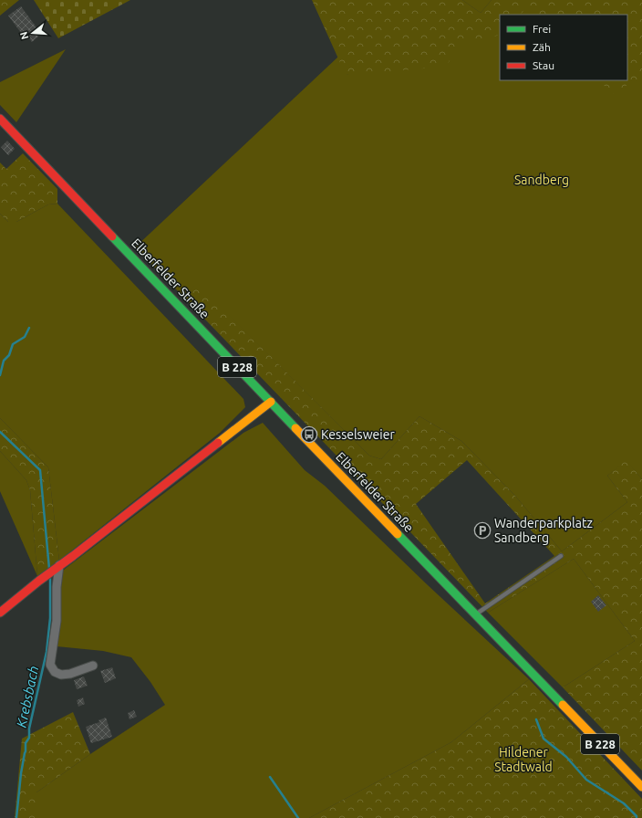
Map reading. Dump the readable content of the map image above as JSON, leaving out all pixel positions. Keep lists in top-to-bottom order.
{
  "streets": {
    "main road": ["Elberfelder Straße", "B 228"]
  },
  "water": ["Krebsbach"],
  "parks": ["Sandberg", "Hildener Stadtwald"],
  "places": {
    "bus stop": ["Kesselsweier"],
    "parking": ["Wanderparkplatz Sandberg"]
  },
  "legend": ["Frei", "Zäh", "Stau"],
  "north": "left"
}
